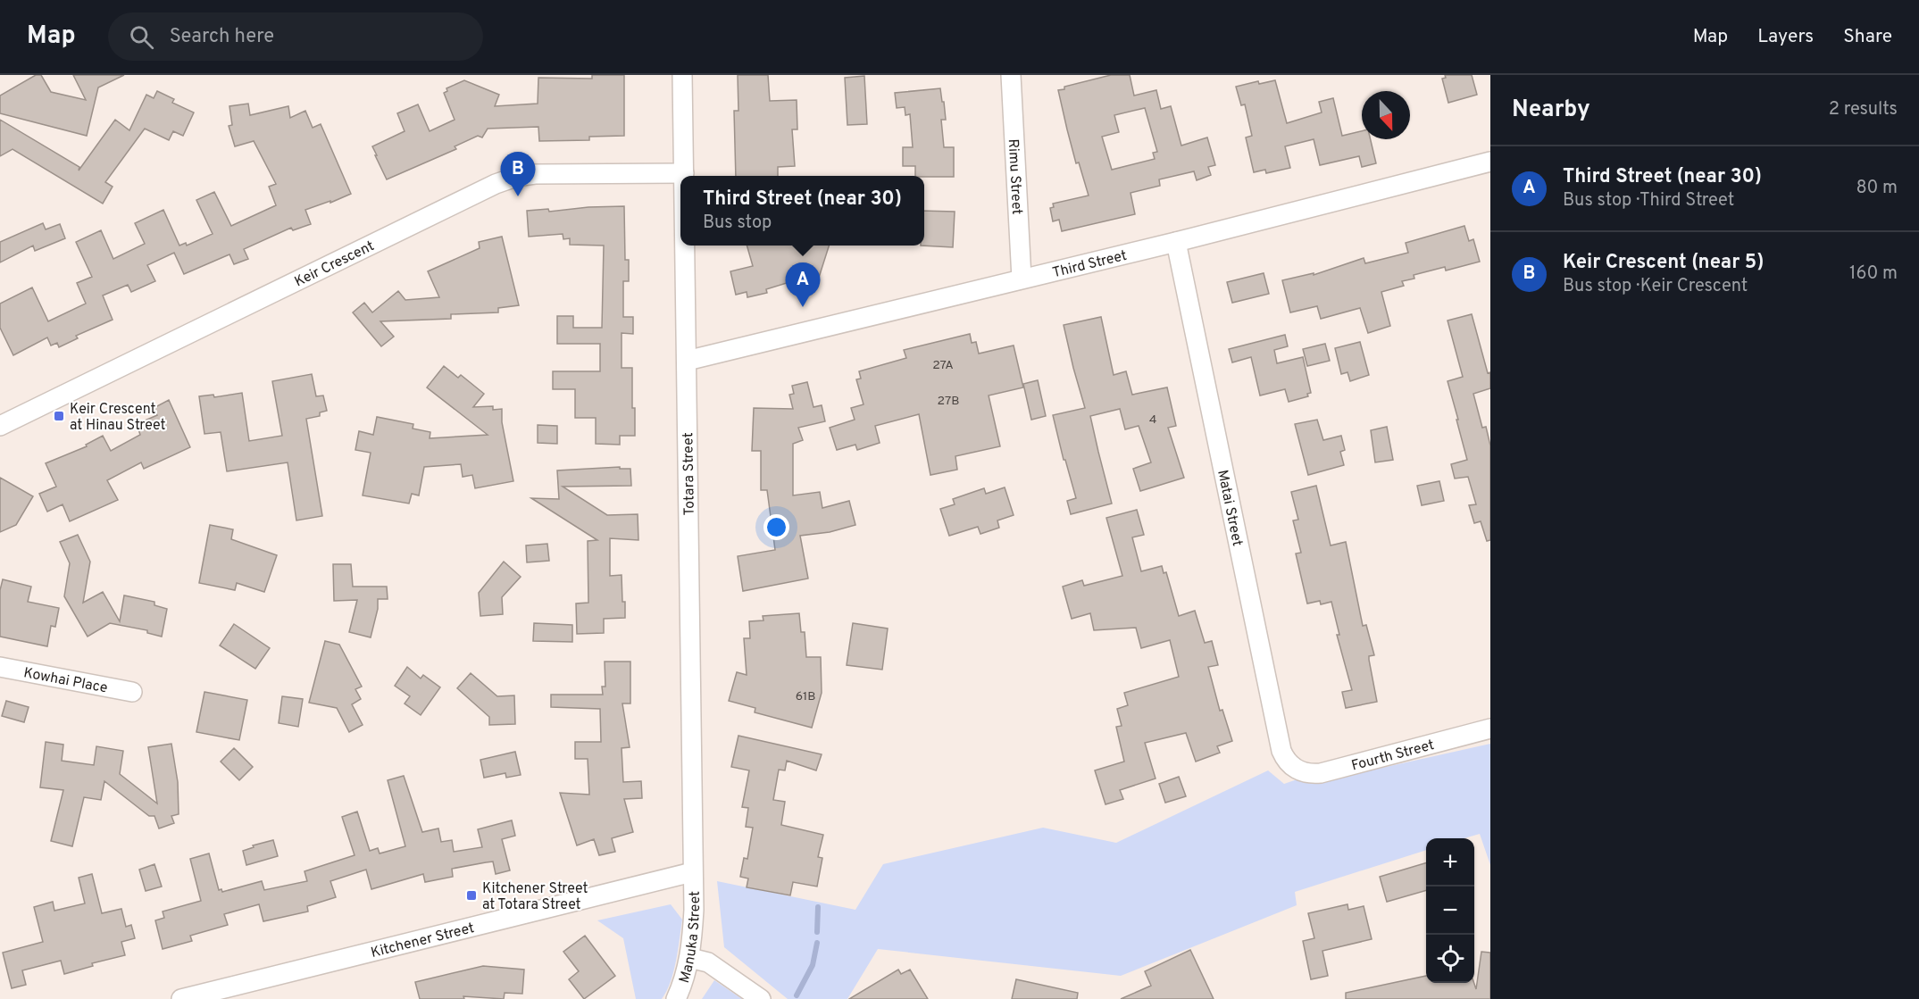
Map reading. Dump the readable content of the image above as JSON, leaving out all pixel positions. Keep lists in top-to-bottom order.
{
  "streets": {
    "street": [
      "Rimu Street",
      "Third Street",
      "Keir Crescent",
      "Totara Street",
      "Matai Street",
      "Kowhai Place",
      "Fourth Street",
      "Manuka Street",
      "Kitchener Street"
    ]
  },
  "crossings": [
    ["Rimu Street", "Third Street"],
    ["Third Street", "Totara Street"],
    ["Third Street", "Matai Street"],
    ["Keir Crescent", "Totara Street"],
    ["Totara Street", "Manuka Street"],
    ["Totara Street", "Kitchener Street"],
    ["Matai Street", "Fourth Street"],
    ["Manuka Street", "Kitchener Street"]
  ],
  "places": {
    "transit": ["Keir Crescent at Hinau Street", "Kitchener Street at Totara Street"]
  },
  "house_numbers": [
    "27A",
    "27B",
    "4",
    "61B"
  ],
  "north": "bottom",
  "page": {
    "header": "Map",
    "search": "Search here",
    "nav": ["Map", "Layers", "Share"],
    "heading": ["Nearby", "2 results"],
    "list": [
      {
        "mark": "A",
        "name": "Third Street (near 30)",
        "note": "Bus stop · Third Street",
        "value": "80 m"
      },
      {
        "mark": "B",
        "name": "Keir Crescent (near 5)",
        "note": "Bus stop · Keir Crescent",
        "value": "160 m"
      }
    ],
    "pins": ["B", "A"],
    "popup": ["Third Street (near 30)", "Bus stop"],
    "map_buttons": ["+", "−"]
  }
}
